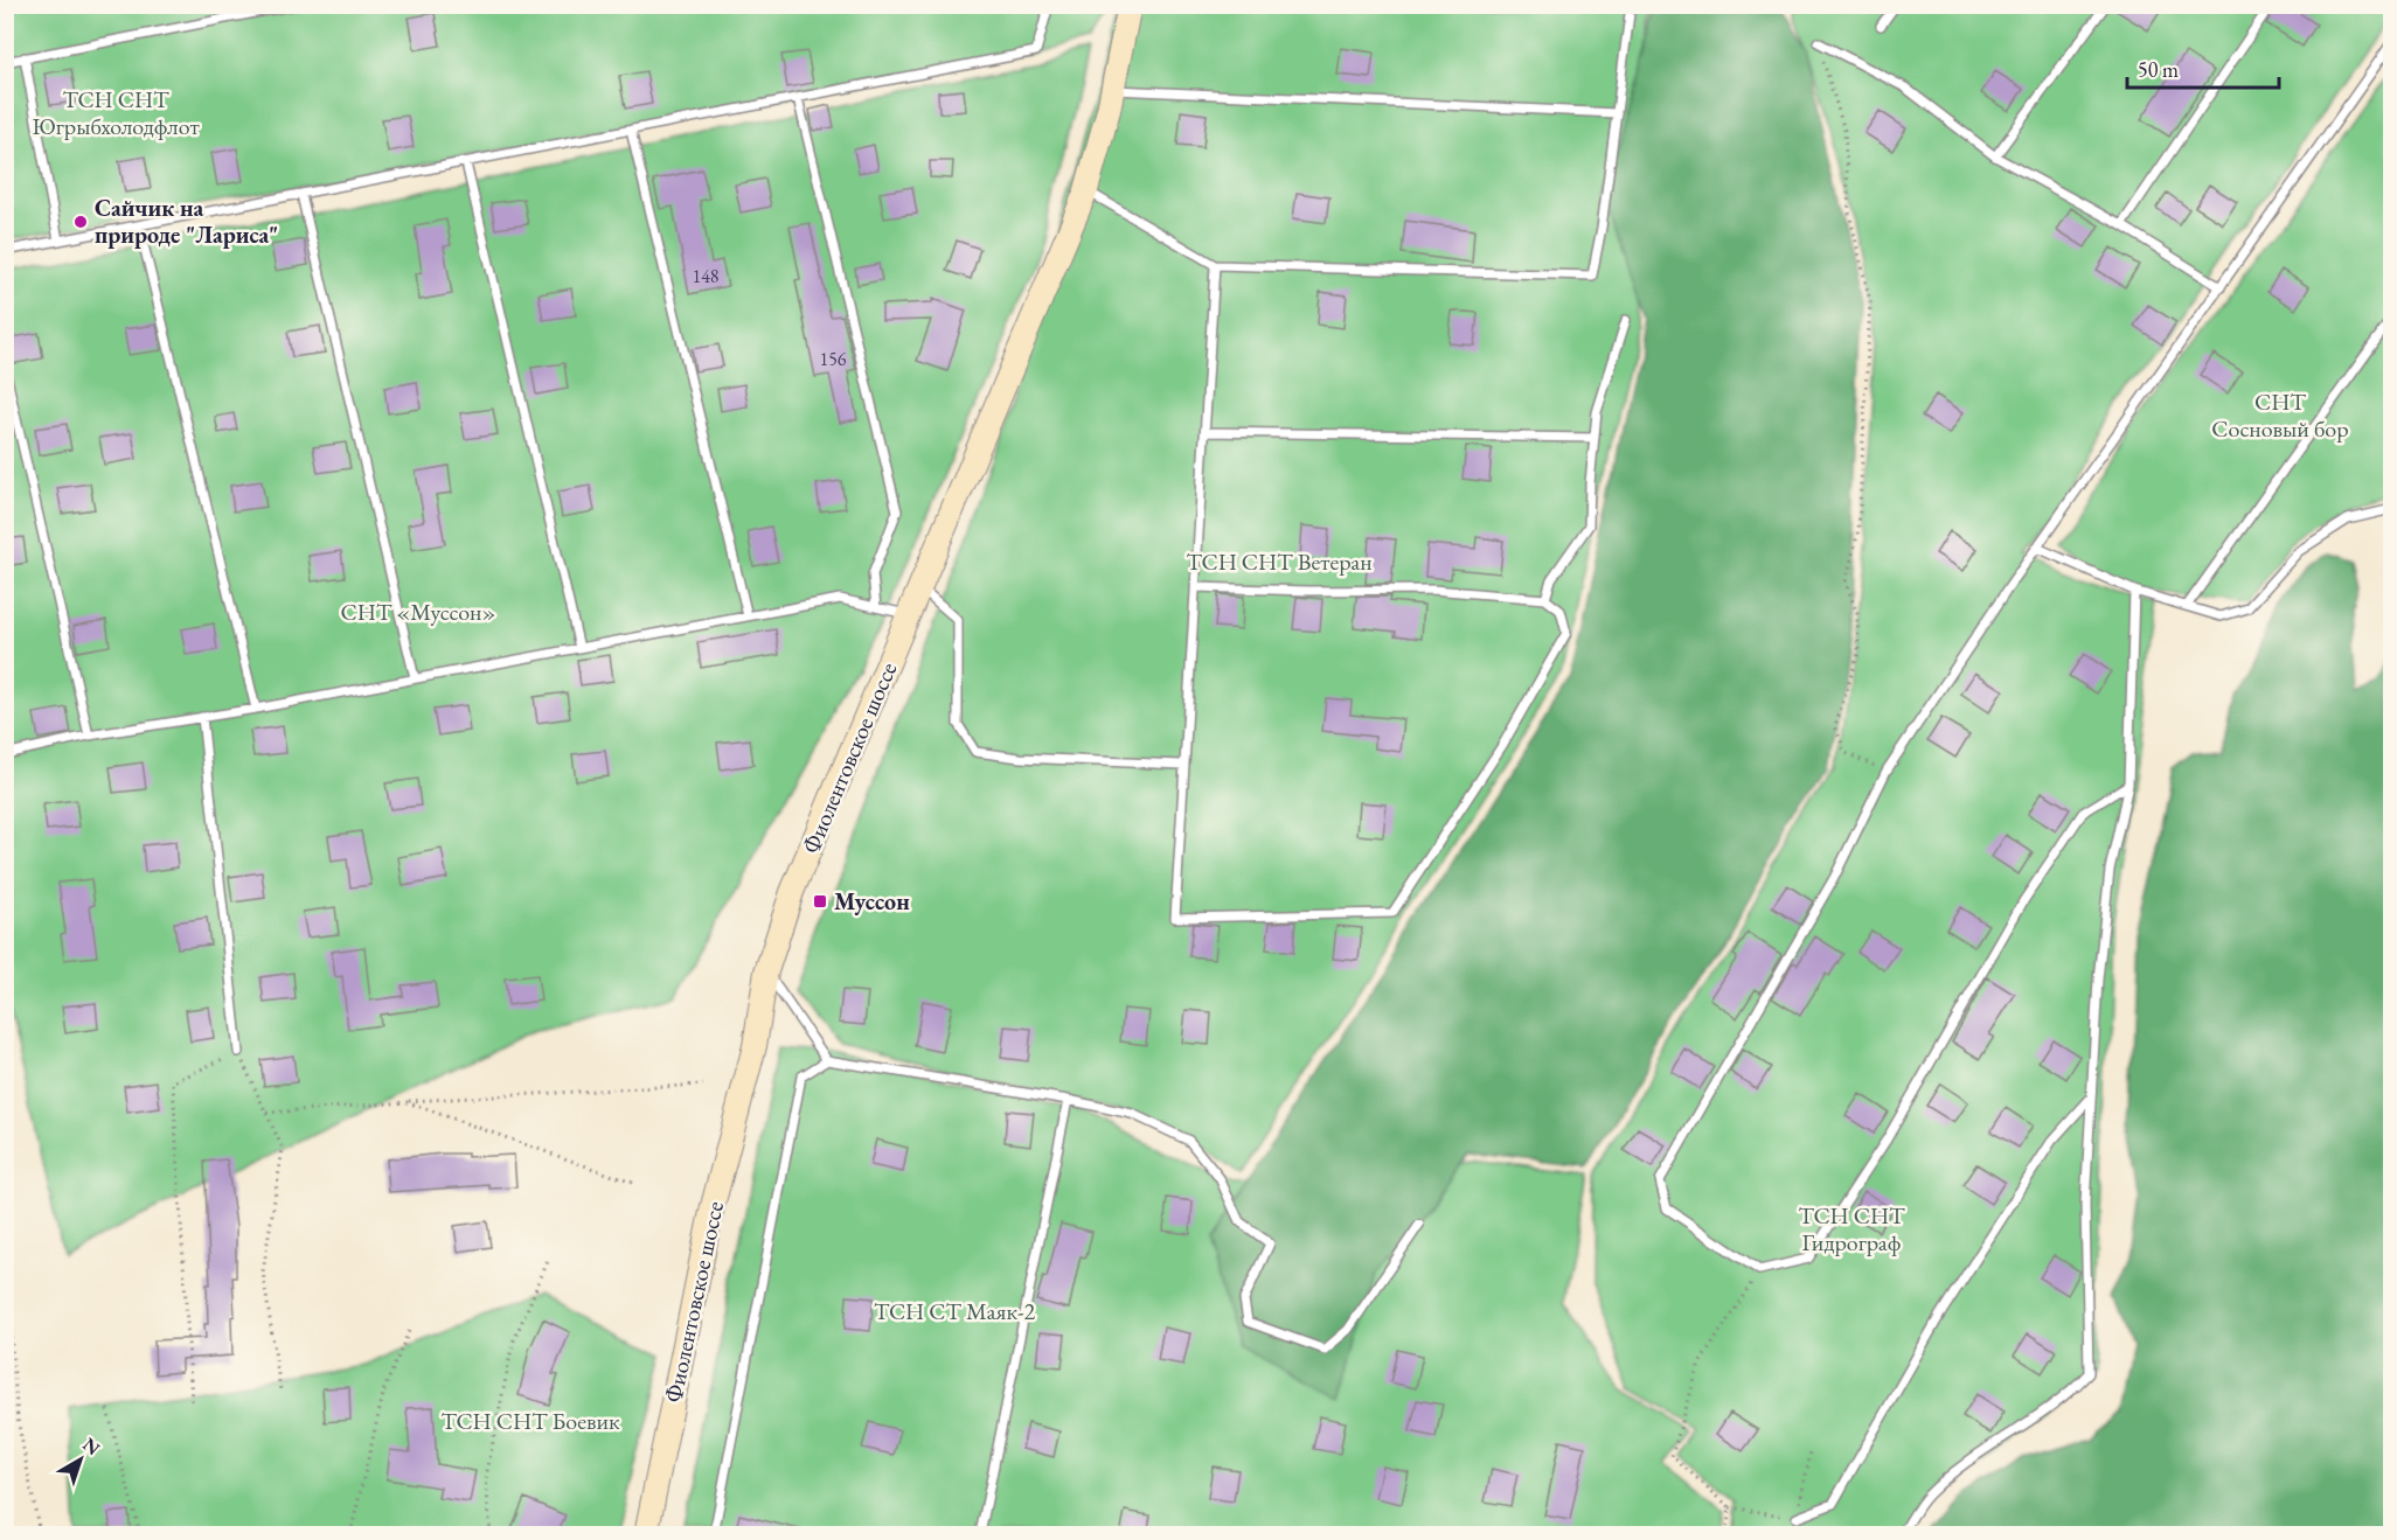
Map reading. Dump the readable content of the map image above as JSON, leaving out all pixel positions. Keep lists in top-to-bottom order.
{
  "streets": {
    "main road": ["Фиолентовское шоссе"]
  },
  "parks": [
    "ТСН СНТ Югрыбхолодфлот",
    "СНТ Сосновый бор",
    "ТСН СНТ Ветеран",
    "СНТ «Муссон»",
    "ТСН СНТ Гидрограф",
    "ТСН СТ Маяк-2",
    "ТСН СНТ Боевик"
  ],
  "places": {
    "other": ["Сайчик на природе \"Лариса\""],
    "transit": ["Муссон"]
  },
  "house_numbers": ["148", "156"],
  "scale_bar": "50 m",
  "north": "top right"
}
